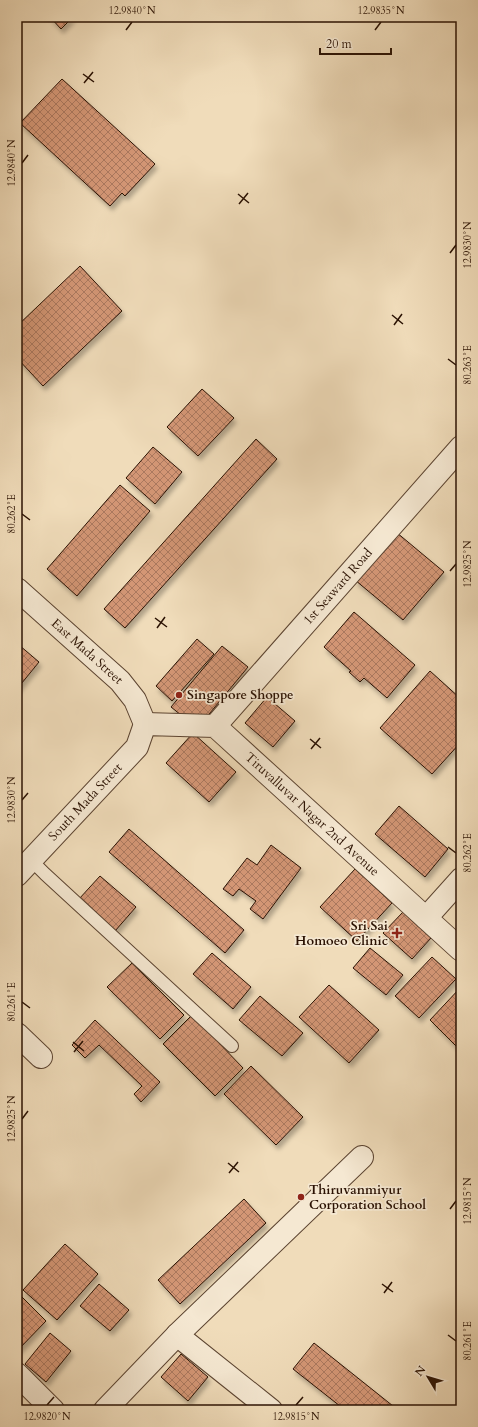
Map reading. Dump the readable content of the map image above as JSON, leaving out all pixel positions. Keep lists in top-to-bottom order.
{
  "streets": {
    "street": [
      "1st Seaward Road",
      "East Mada Street",
      "South Mada Street",
      "Tiruvalluvar Nagar 2nd Avenue"
    ]
  },
  "crossings": [
    ["1st Seaward Road", "Tiruvalluvar Nagar 2nd Avenue"],
    ["East Mada Street", "South Mada Street"]
  ],
  "places": {
    "other": ["Singapore Shoppe", "Thiruvanmiyur Corporation School"],
    "health": ["Sri Sai Homoeo Clinic"]
  },
  "scale_bar": "20 m",
  "north": "top left",
  "coordinates": [
    "12.9840°N",
    "12.9835°N",
    "12.9830°N",
    "80.263°E",
    "80.262°E",
    "12.9825°N",
    "80.261°E",
    "12.9815°N",
    "12.9820°N"
  ]
}
